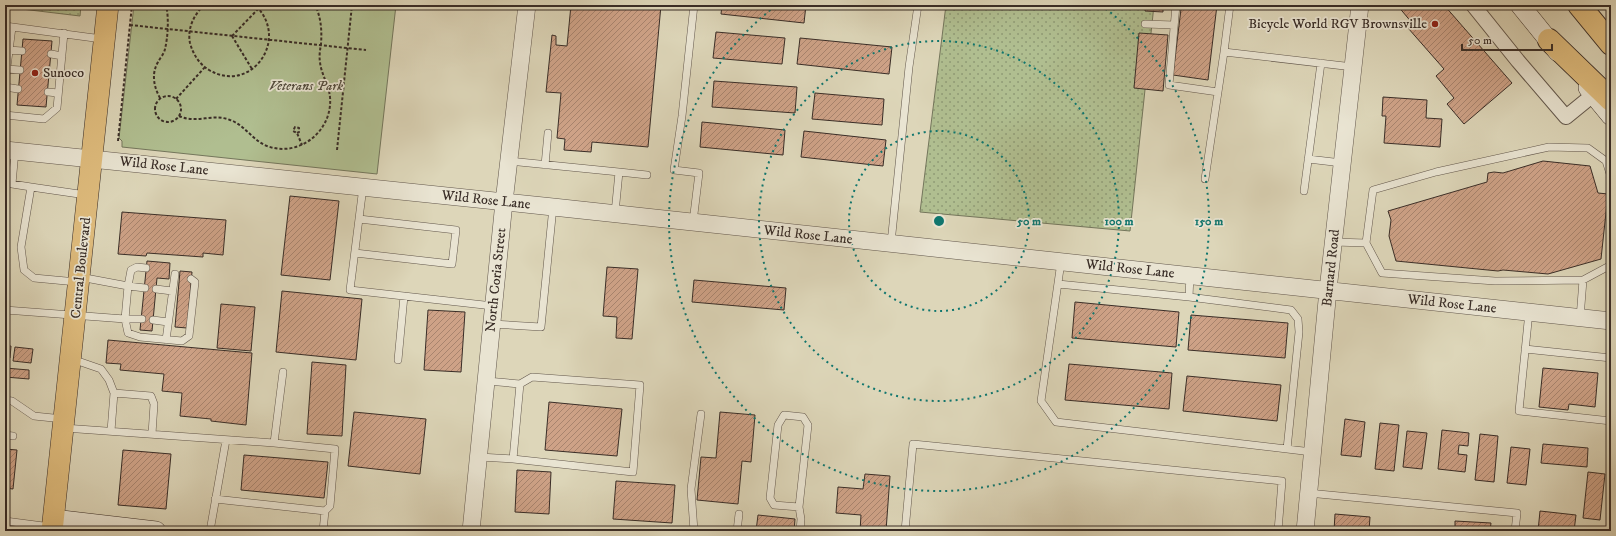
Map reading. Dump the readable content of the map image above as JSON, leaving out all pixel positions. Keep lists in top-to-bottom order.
{
  "streets": {
    "main road": ["Central Boulevard"],
    "street": ["Wild Rose Lane", "Barnard Road", "North Coria Street"]
  },
  "crossings": [
    ["Wild Rose Lane", "Central Boulevard"],
    ["Wild Rose Lane", "Barnard Road"],
    ["Wild Rose Lane", "North Coria Street"]
  ],
  "parks": ["Veterans Park"],
  "places": ["Bicycle World RGV Brownsville", "Sunoco"],
  "scale_bar": "50 m",
  "rings": ["50 m", "100 m", "150 m"]
}
